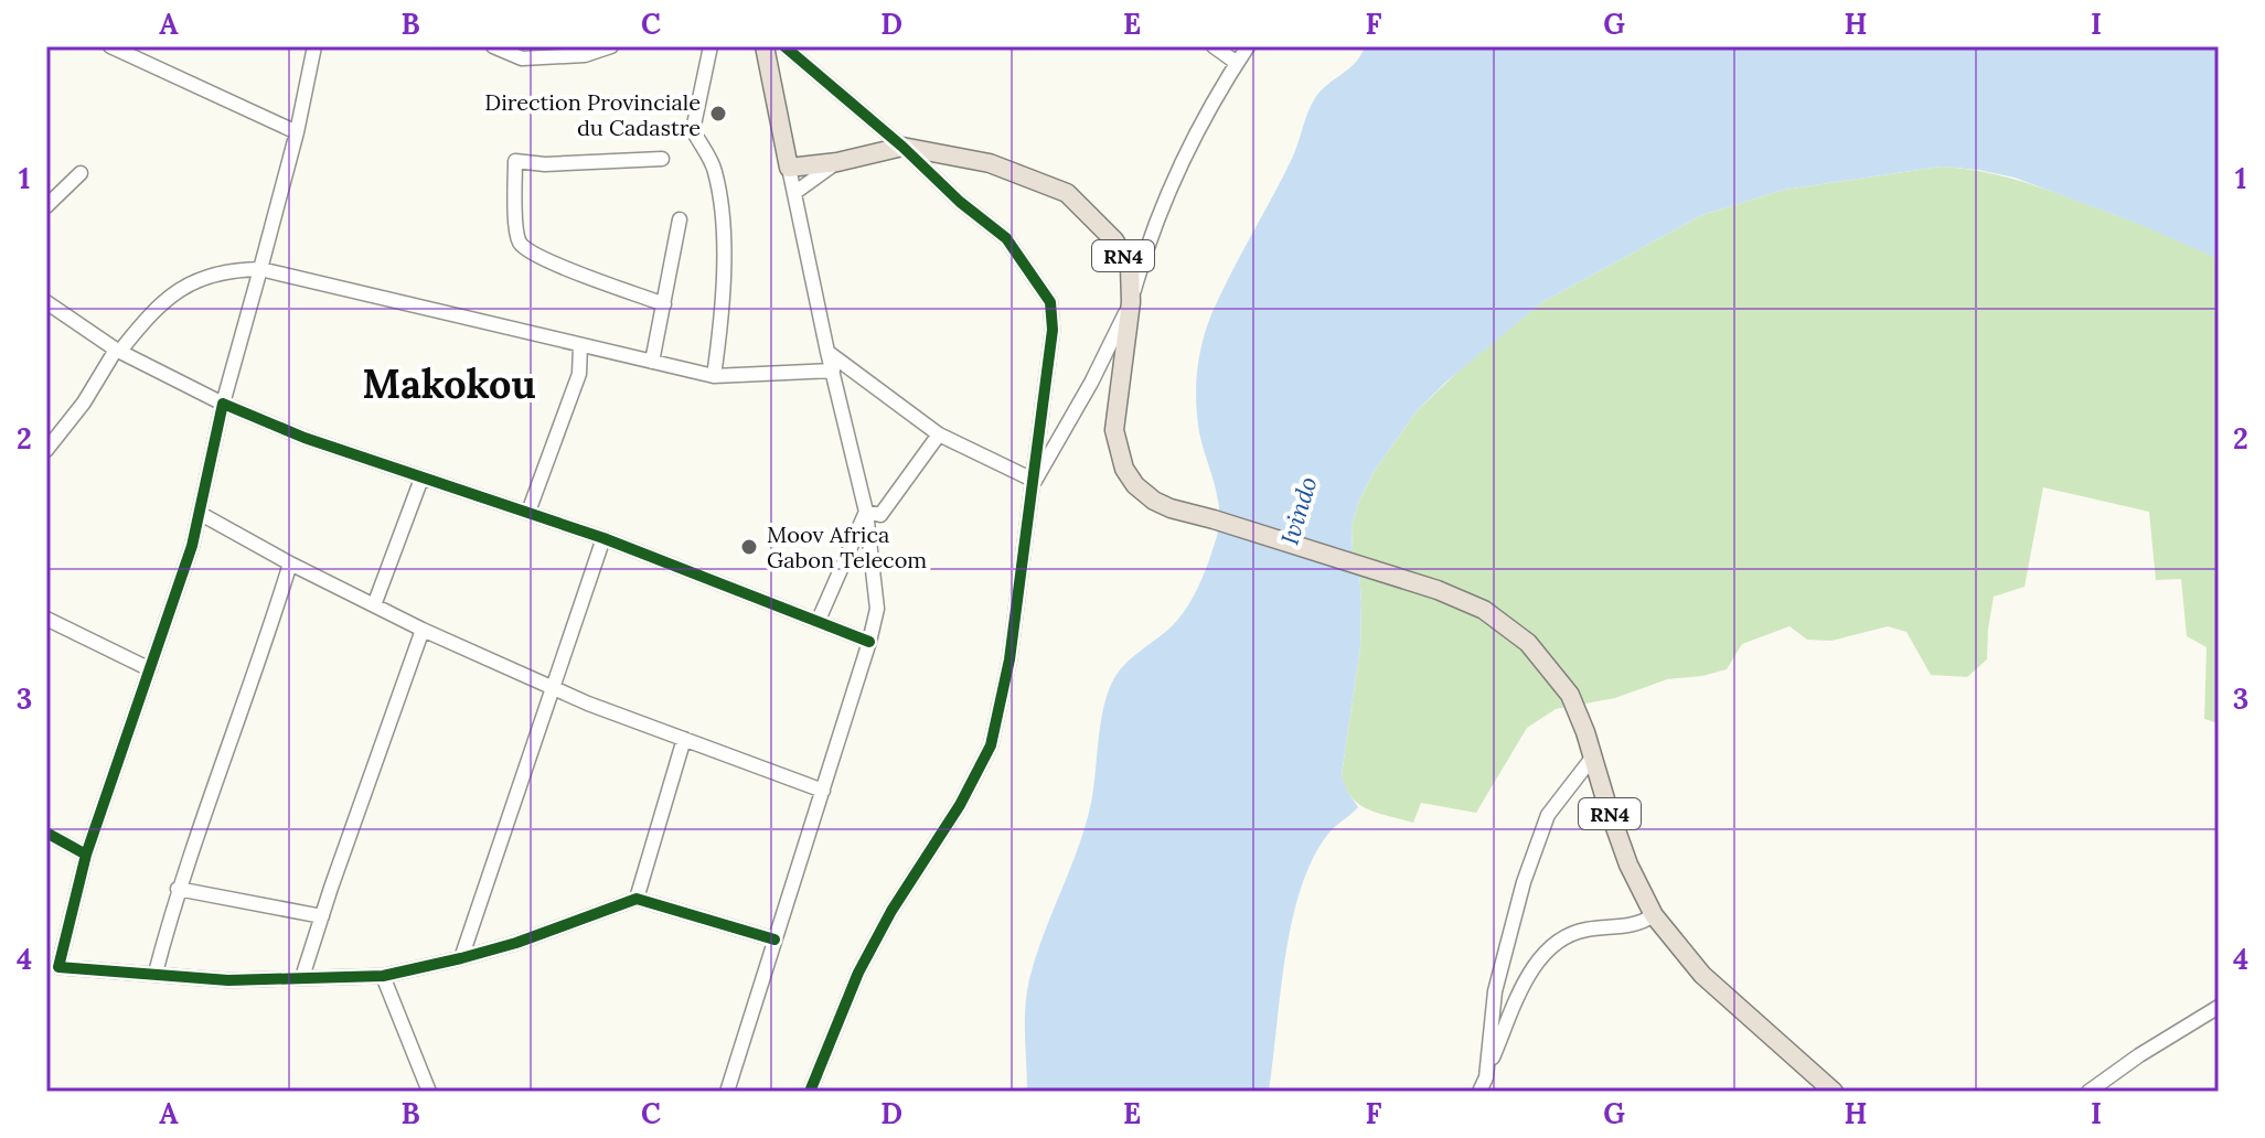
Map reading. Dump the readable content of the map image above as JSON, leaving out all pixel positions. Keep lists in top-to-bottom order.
{
  "streets": {
    "highway": ["RN4"]
  },
  "districts": ["Makokou"],
  "water": ["Ivindo"],
  "places": ["Direction Provinciale du Cadastre", "Moov Africa Gabon Telecom"],
  "grid": {
    "columns": [
      "A",
      "B",
      "C",
      "D",
      "E",
      "F",
      "G",
      "H",
      "I"
    ],
    "rows": [
      "1",
      "2",
      "3",
      "4"
    ]
  }
}
